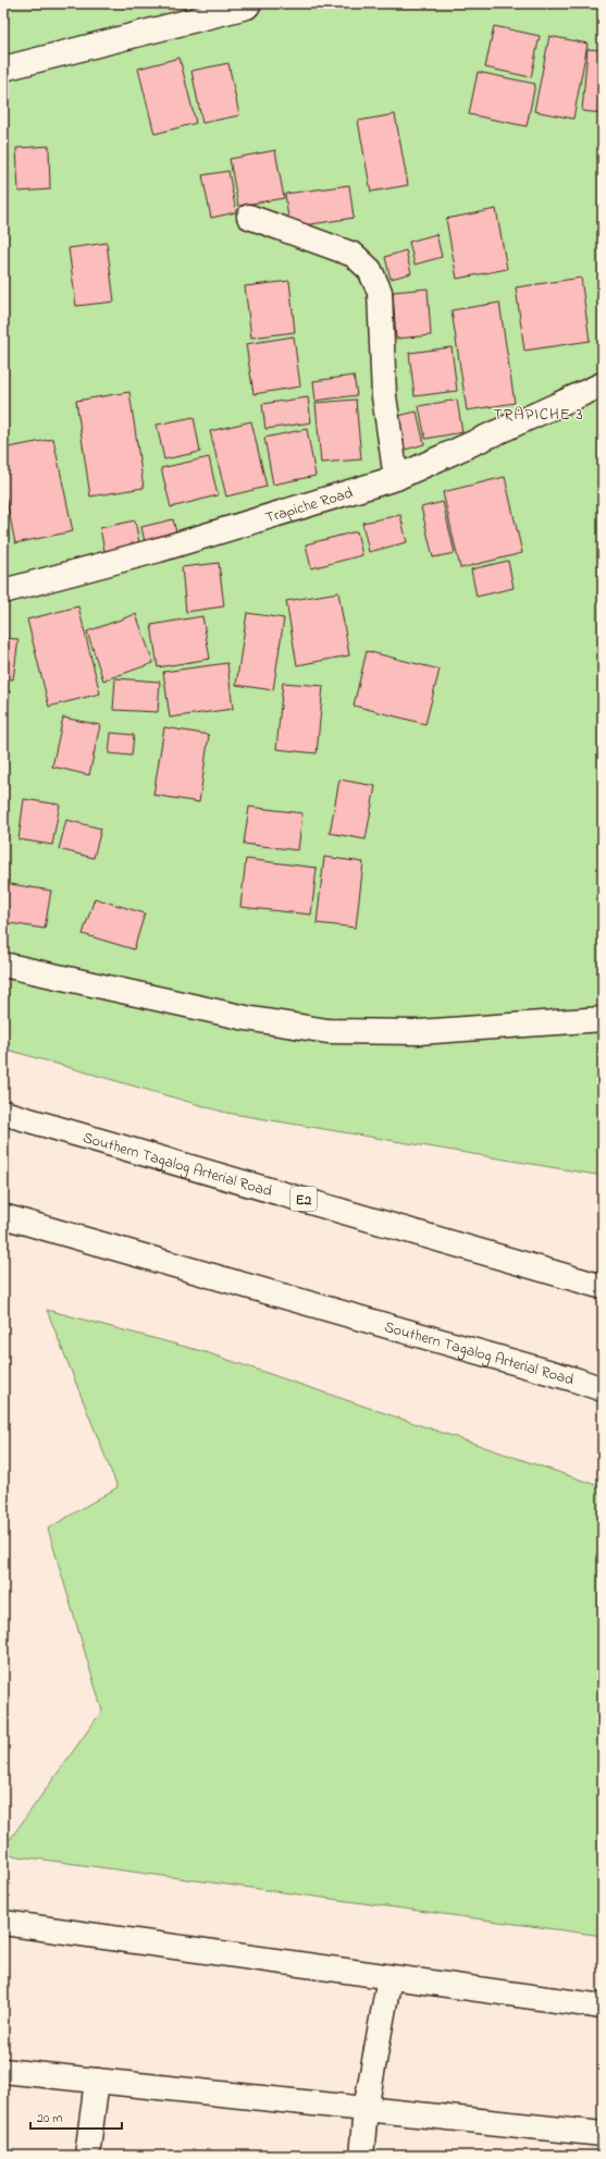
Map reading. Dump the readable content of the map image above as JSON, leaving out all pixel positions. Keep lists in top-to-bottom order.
{
  "streets": {
    "main road": ["Trapiche Road", "Southern Tagalog Arterial Road", "E2"]
  },
  "districts": ["TRAPICHE 3"],
  "scale_bar": "20 m"
}
